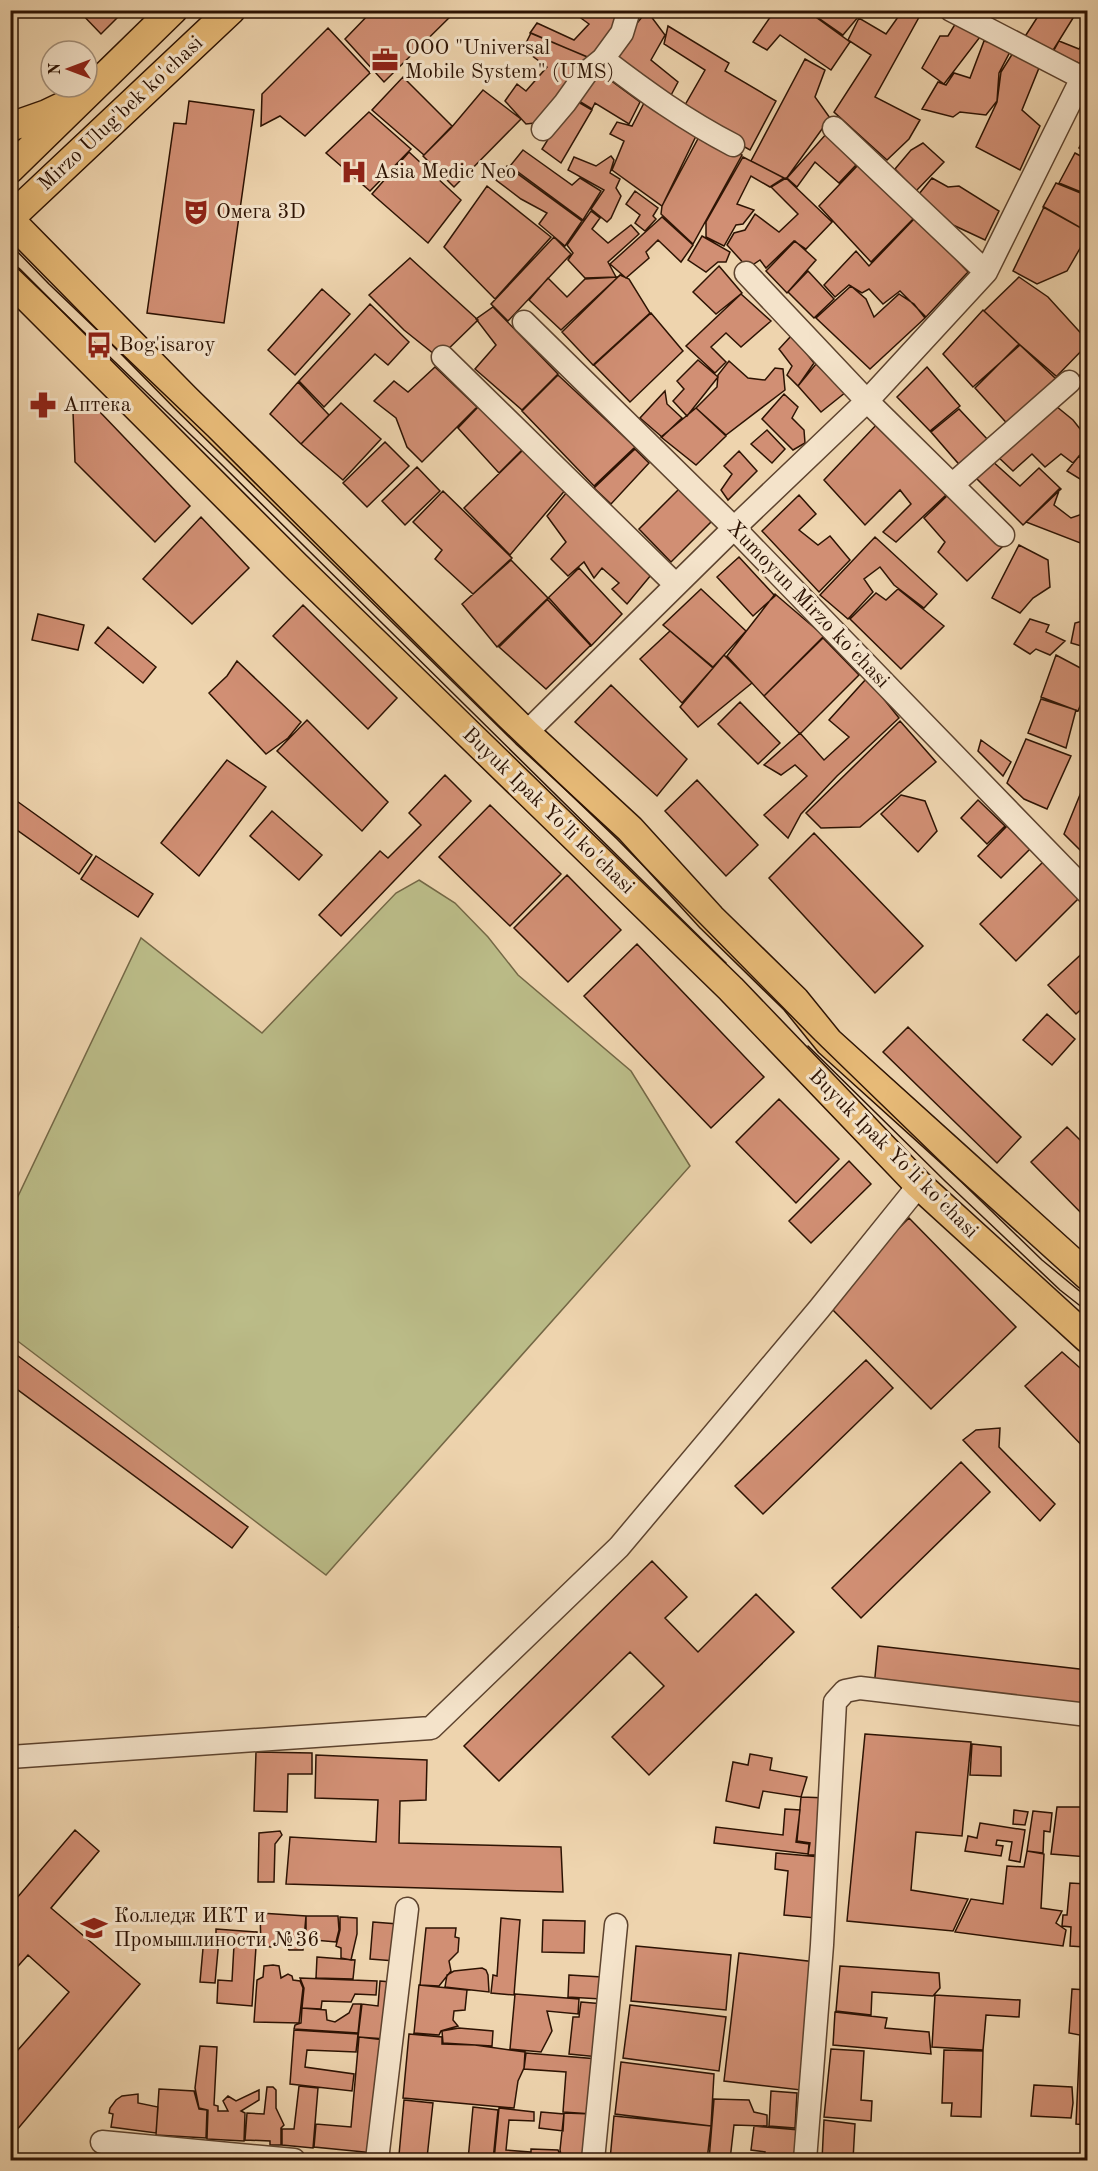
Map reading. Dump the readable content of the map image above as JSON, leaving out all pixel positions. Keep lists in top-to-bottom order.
{
  "streets": {
    "main road": ["Mirzo Ulug'bek ko'chasi", "Buyuk Ipak Yo'li ko'chasi"],
    "street": ["Xumoyun Mirzo ko'chasi"]
  },
  "crossings": [
    ["Mirzo Ulug'bek ko'chasi", "Buyuk Ipak Yo'li ko'chasi"]
  ],
  "places": {
    "office": ["ООО \"Universal Mobile System\" (UMS)"],
    "hospital": ["Asia Medic Neo"],
    "theatre": ["Омега 3D"],
    "bus stop": ["Bog'isaroy"],
    "pharmacy": ["Аптека"],
    "school or university": ["Колледж ИКТ и Промышлиности №36"]
  },
  "north": "left"
}
